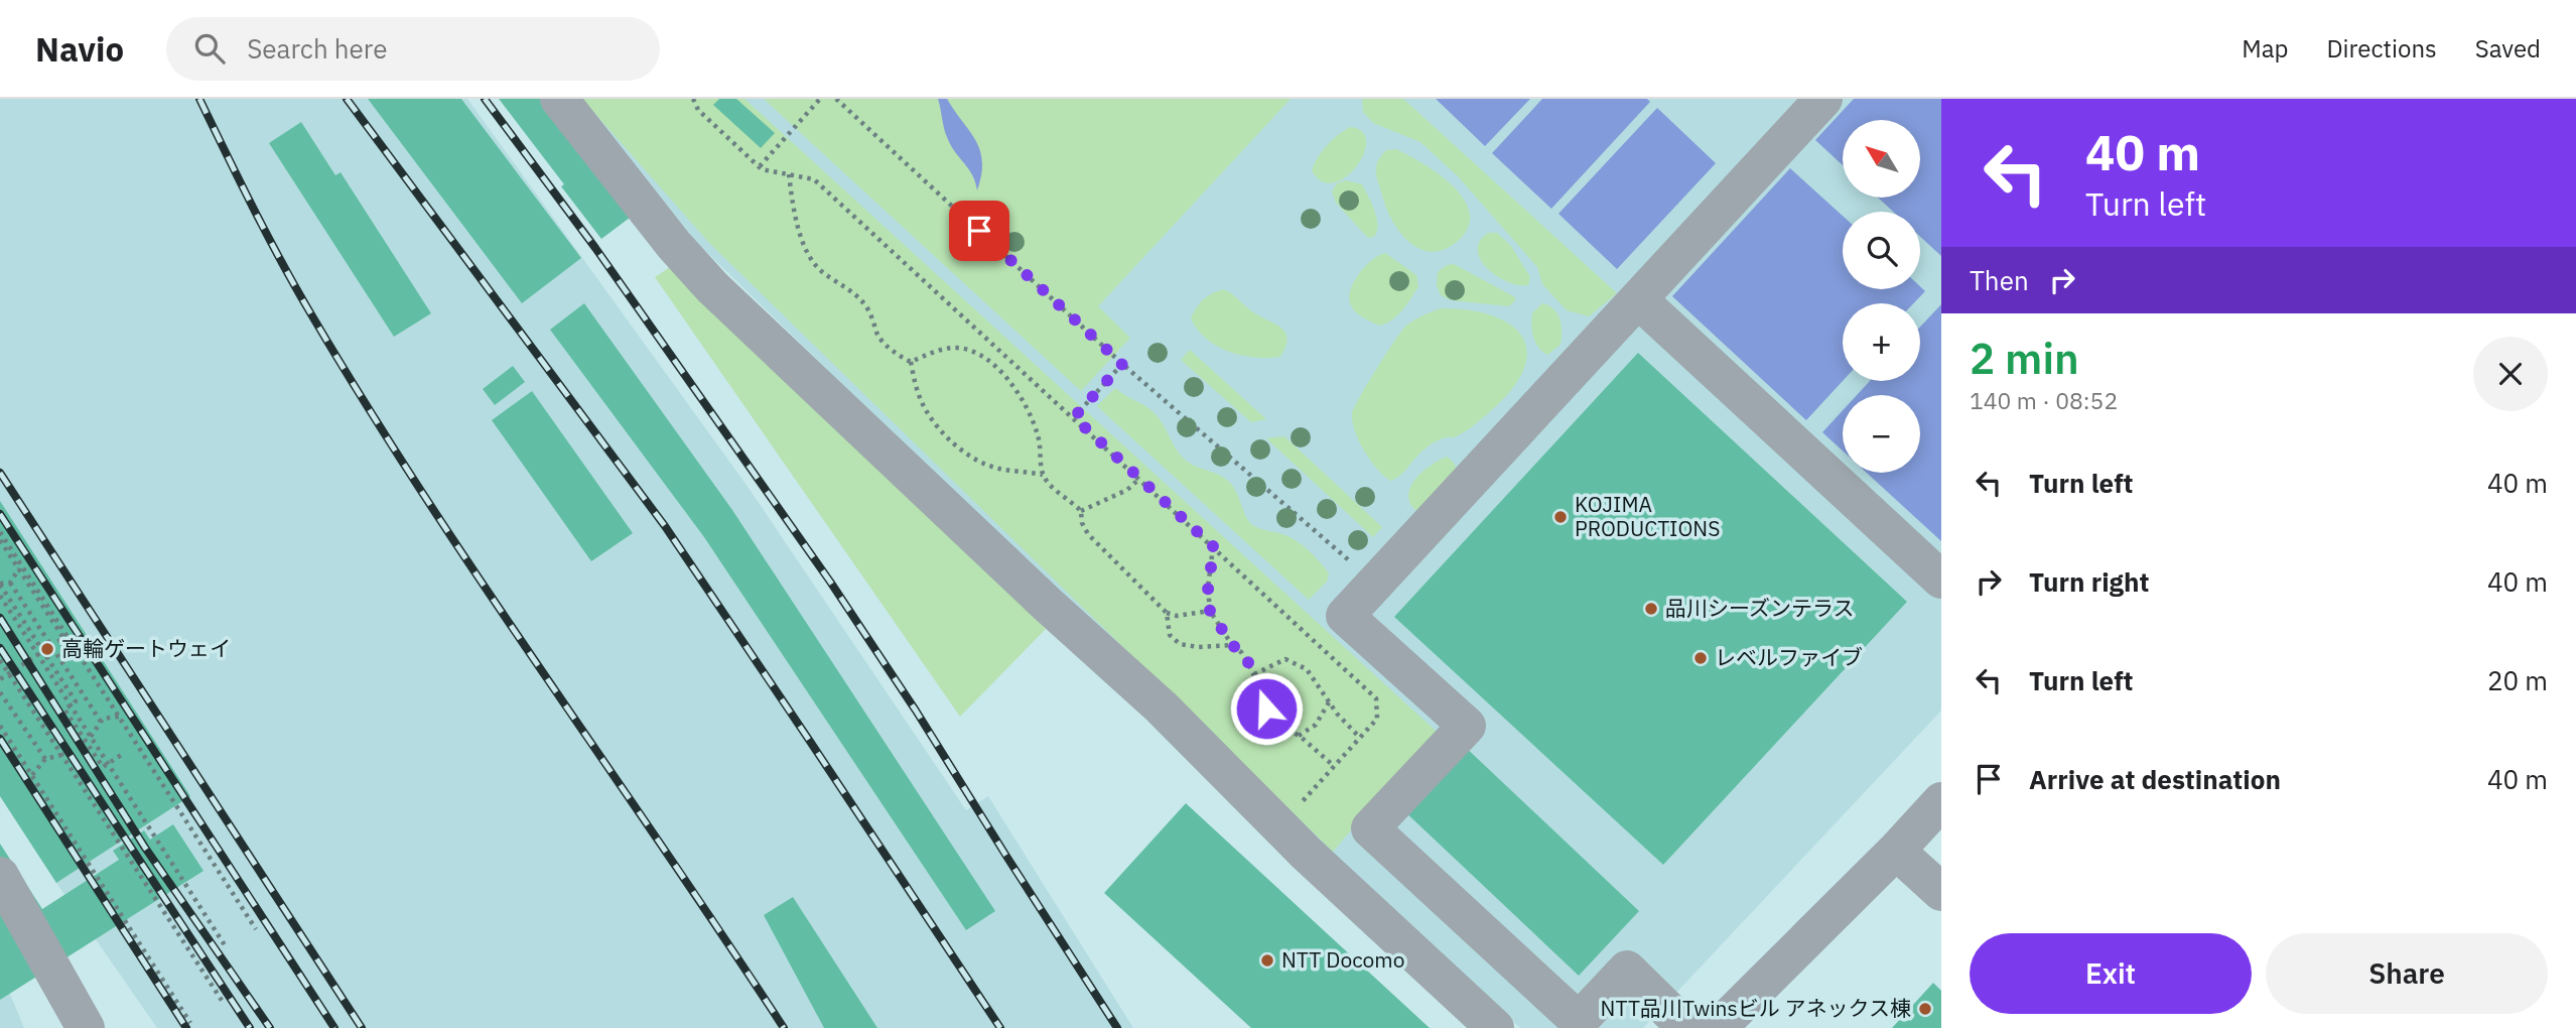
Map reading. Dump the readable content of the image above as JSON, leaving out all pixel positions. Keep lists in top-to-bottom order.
{
  "places": [
    "KOJIMA PRODUCTIONS",
    "品川シーズンテラス",
    "高輪ゲートウェイ",
    "レベルファイブ",
    "NTT Docomo",
    "NTT品川Twinsビル アネックス棟"
  ],
  "north": "top left",
  "page": {
    "header": "Navio",
    "search": "Search here",
    "nav": ["Map", "Directions", "Saved"],
    "turn": ["40 m", "Turn left"],
    "map_buttons": ["+", "−"],
    "then": "Then",
    "heading": ["2 min", "140 m · 08:52"],
    "list": [
      {
        "name": "Turn left",
        "value": "40 m"
      },
      {
        "name": "Turn right",
        "value": "40 m"
      },
      {
        "name": "Turn left",
        "value": "20 m"
      },
      {
        "name": "Arrive at destination",
        "value": "40 m"
      }
    ],
    "buttons": ["Exit", "Share"]
  }
}
